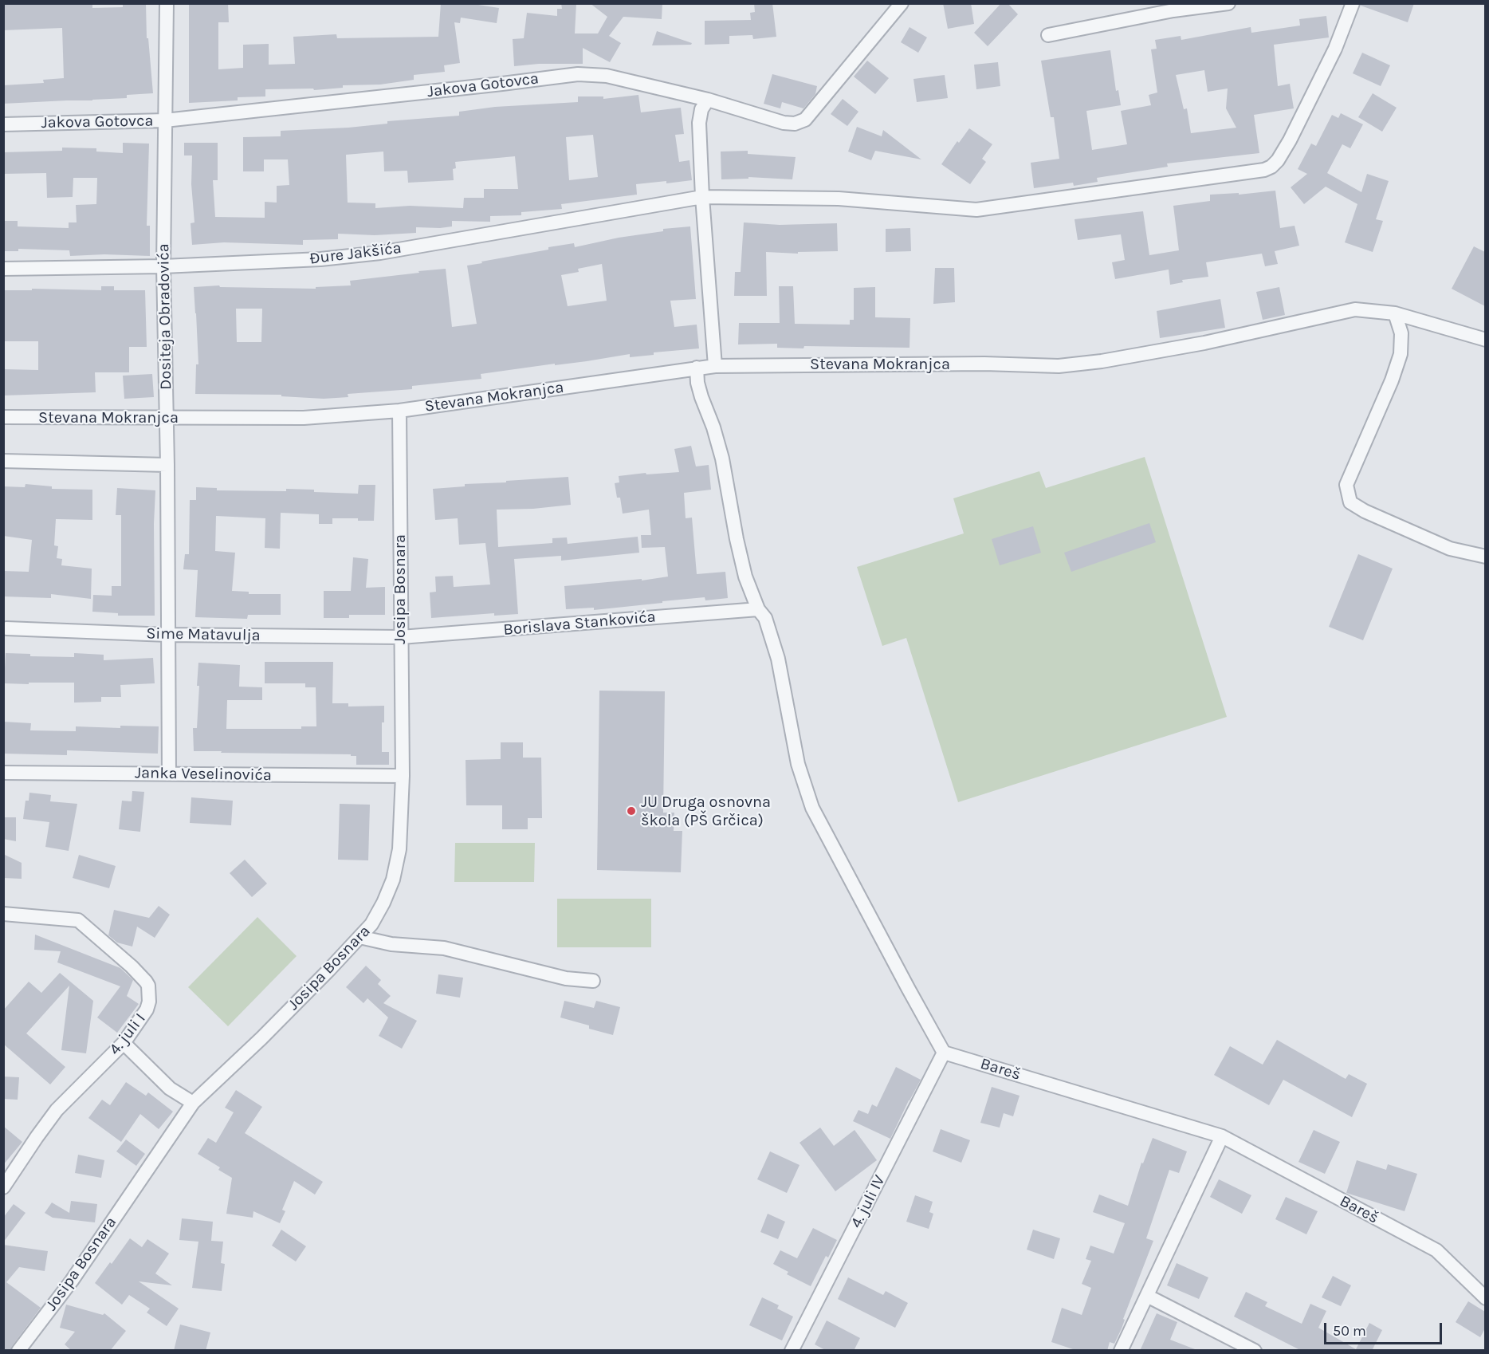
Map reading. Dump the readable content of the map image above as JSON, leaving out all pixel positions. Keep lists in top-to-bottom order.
{
  "streets": {
    "street": [
      "Jakova Gotovca",
      "Đure Jakšića",
      "Dositeja Obradovića",
      "Stevana Mokranjca",
      "Josipa Bosnara",
      "Borislava Stankovića",
      "Sime Matavulja",
      "Janka Veselinovića",
      "4. juli I",
      "Bareš",
      "4. juli IV"
    ]
  },
  "crossings": [
    ["Jakova Gotovca", "Dositeja Obradovića"],
    ["Đure Jakšića", "Dositeja Obradovića"],
    ["Dositeja Obradovića", "Stevana Mokranjca"],
    ["Dositeja Obradovića", "Sime Matavulja"],
    ["Dositeja Obradovića", "Janka Veselinovića"],
    ["Stevana Mokranjca", "Josipa Bosnara"],
    ["Josipa Bosnara", "Borislava Stankovića"],
    ["Josipa Bosnara", "Sime Matavulja"],
    ["Josipa Bosnara", "Janka Veselinovića"],
    ["Borislava Stankovića", "Sime Matavulja"],
    ["Bareš", "4. juli IV"]
  ],
  "places": ["JU Druga osnovna škola (PŠ Grčica)"],
  "scale_bar": "50 m"
}
